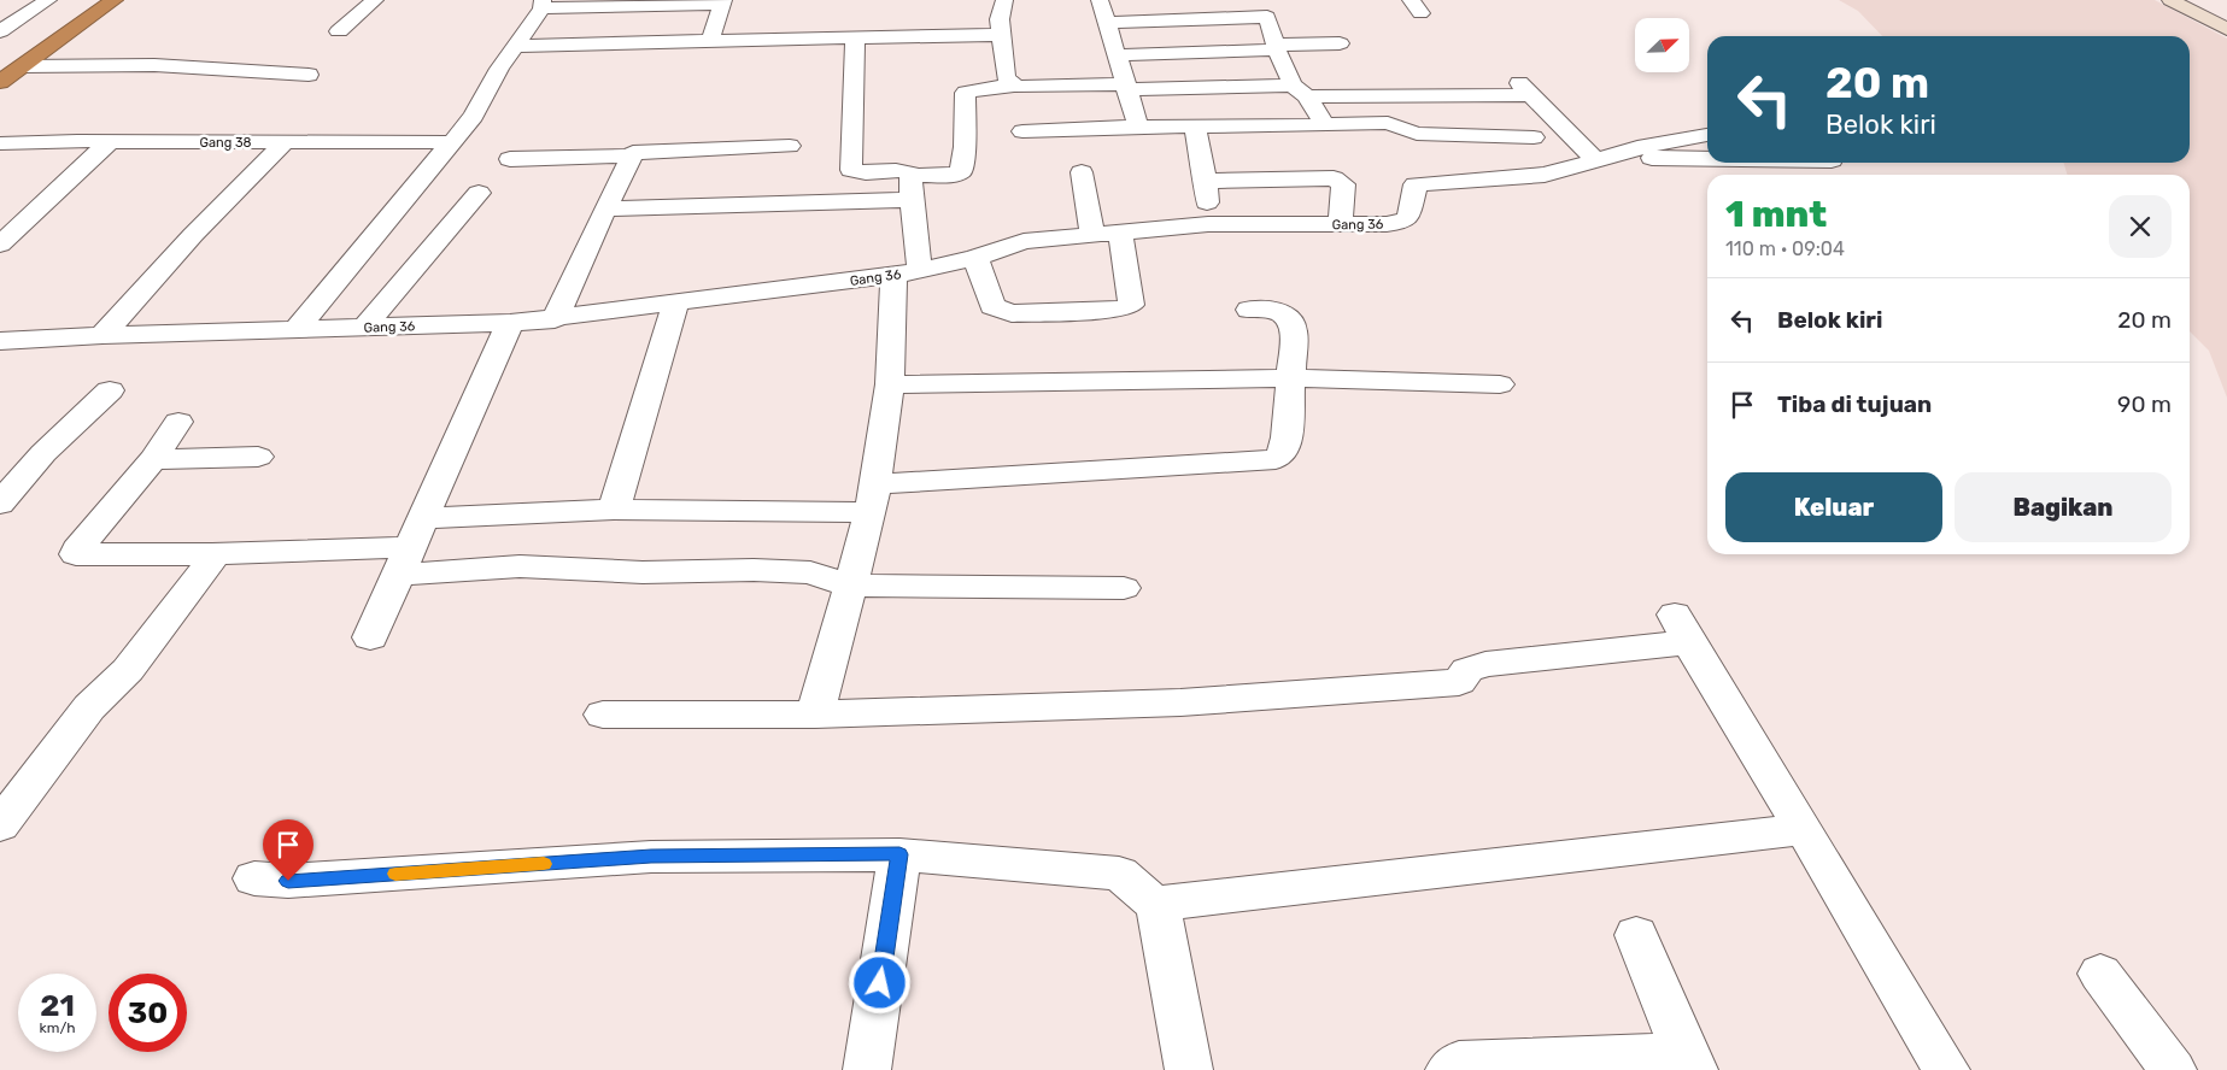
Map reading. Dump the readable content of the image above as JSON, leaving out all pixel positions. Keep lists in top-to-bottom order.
{
  "streets": {
    "street": ["Gang 38", "Gang 36"]
  },
  "north": "top right",
  "page": {
    "turn": ["20 m", "Belok kiri"],
    "heading": ["1 mnt", "110 m · 09:04"],
    "list": [
      {
        "name": "Belok kiri",
        "value": "20 m"
      },
      {
        "name": "Tiba di tujuan",
        "value": "90 m"
      }
    ],
    "buttons": ["Keluar", "Bagikan"],
    "speed": "21 km/h",
    "limit": "30"
  }
}
